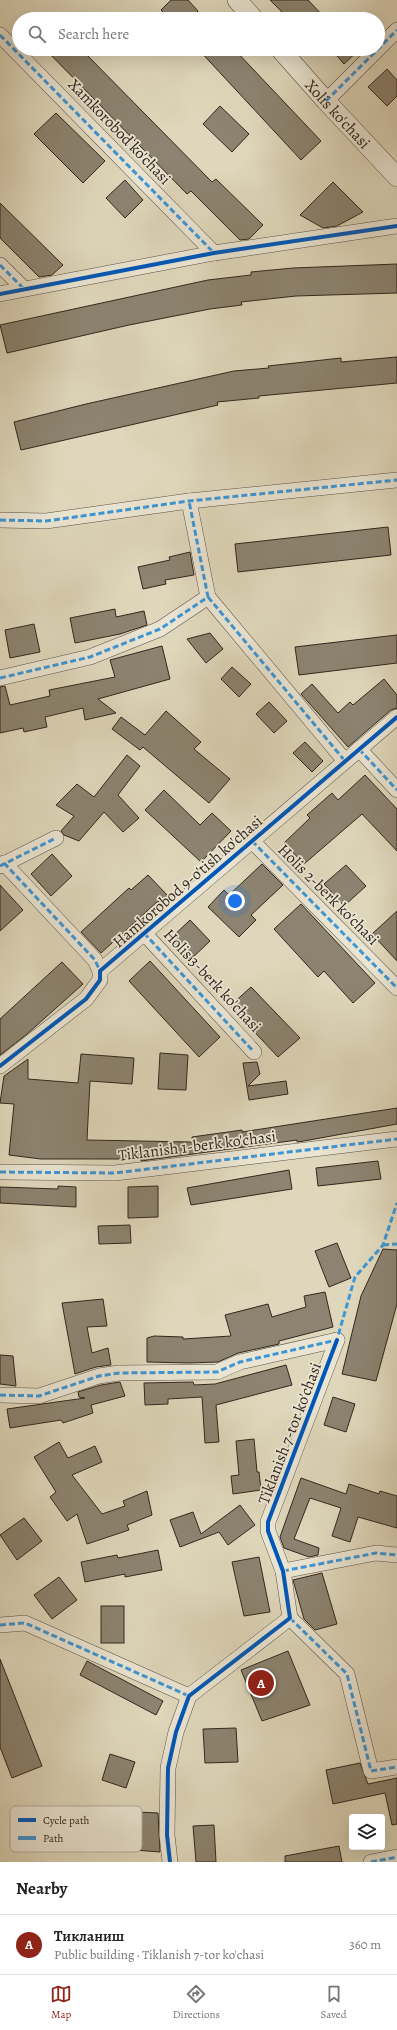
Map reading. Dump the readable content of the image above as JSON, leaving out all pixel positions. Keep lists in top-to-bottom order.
{
  "streets": {
    "street": [
      "Xolis ko'chasi",
      "Xamkorobod ko'chasi",
      "Hamkorobod 9-o'tish ko'chasi",
      "Holis 2-berk ko'chasi",
      "Holis 3-berk ko'chasi",
      "Tiklanish 1-berk ko'chasi",
      "Tiklanish 7-tor ko'chasi"
    ]
  },
  "crossings": [
    ["Hamkorobod 9-o'tish ko'chasi", "Holis 2-berk ko'chasi"],
    ["Hamkorobod 9-o'tish ko'chasi", "Holis 3-berk ko'chasi"]
  ],
  "legend": ["Cycle path", "Path"],
  "page": {
    "search": "Search here",
    "pins": "A",
    "heading": "Nearby",
    "list": [
      {
        "mark": "A",
        "name": "Тикланиш",
        "note": "Public building · Tiklanish 7-tor ko'chasi",
        "value": "360 m"
      }
    ],
    "nav": ["Map", "Directions", "Saved"]
  }
}
